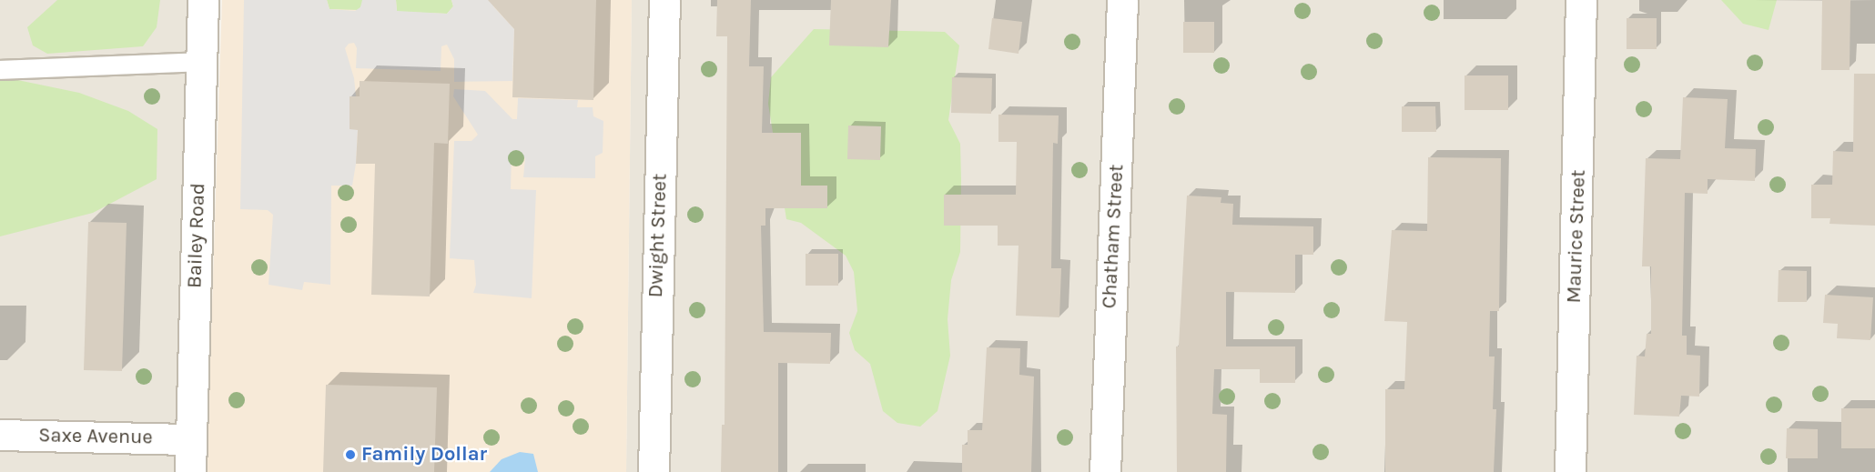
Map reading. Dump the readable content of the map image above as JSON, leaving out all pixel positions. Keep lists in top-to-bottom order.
{
  "streets": {
    "street": [
      "Bailey Road",
      "Dwight Street",
      "Chatham Street",
      "Maurice Street",
      "Saxe Avenue"
    ]
  },
  "crossings": [
    ["Bailey Road", "Saxe Avenue"]
  ],
  "places": ["Family Dollar"]
}
